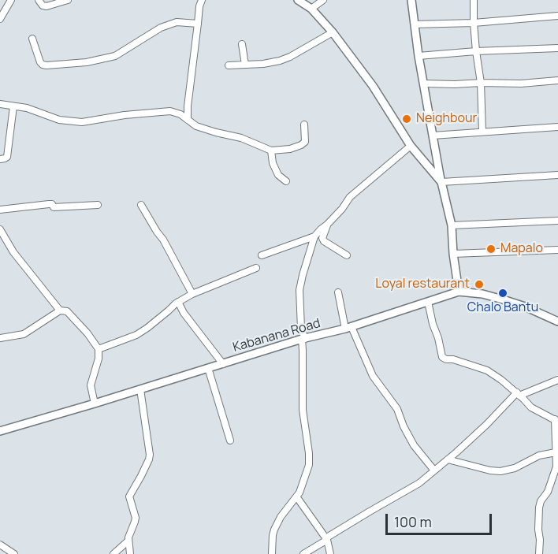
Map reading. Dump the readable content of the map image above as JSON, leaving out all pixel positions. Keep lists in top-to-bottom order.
{
  "streets": {
    "street": ["Kabanana Road"]
  },
  "places": [
    "Neighbour",
    "Mapalo",
    "Loyal restaurant",
    "Chalo Bantu"
  ],
  "scale_bar": "100 m"
}
